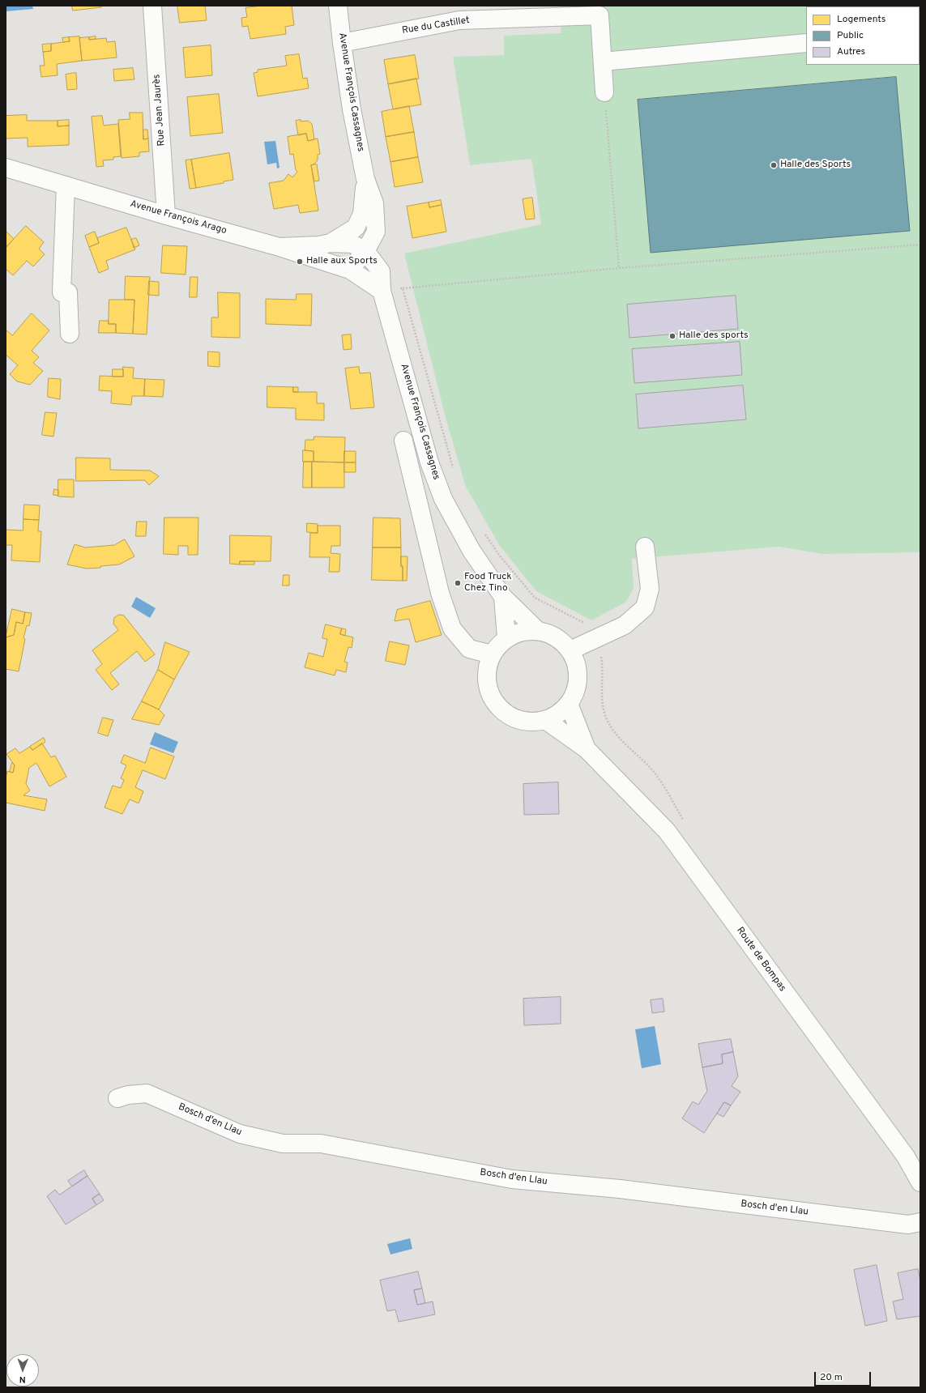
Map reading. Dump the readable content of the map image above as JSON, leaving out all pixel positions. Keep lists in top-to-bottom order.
{
  "streets": {
    "main road": [
      "Rue du Castillet",
      "Avenue François Cassagnes",
      "Rue Jean Jaurès",
      "Avenue François Arago",
      "Route de Bompas",
      "Bosch d'en Llau"
    ]
  },
  "crossings": [
    ["Rue du Castillet", "Avenue François Cassagnes"],
    ["Avenue François Cassagnes", "Avenue François Arago"],
    ["Avenue François Cassagnes", "Route de Bompas"],
    ["Rue Jean Jaurès", "Avenue François Arago"]
  ],
  "places": [
    "Halle des Sports",
    "Halle aux Sports",
    "Halle des sports",
    "Food Truck Chez Tino"
  ],
  "legend": ["Logements", "Public", "Autres"],
  "scale_bar": "20 m",
  "north": "bottom"
}
